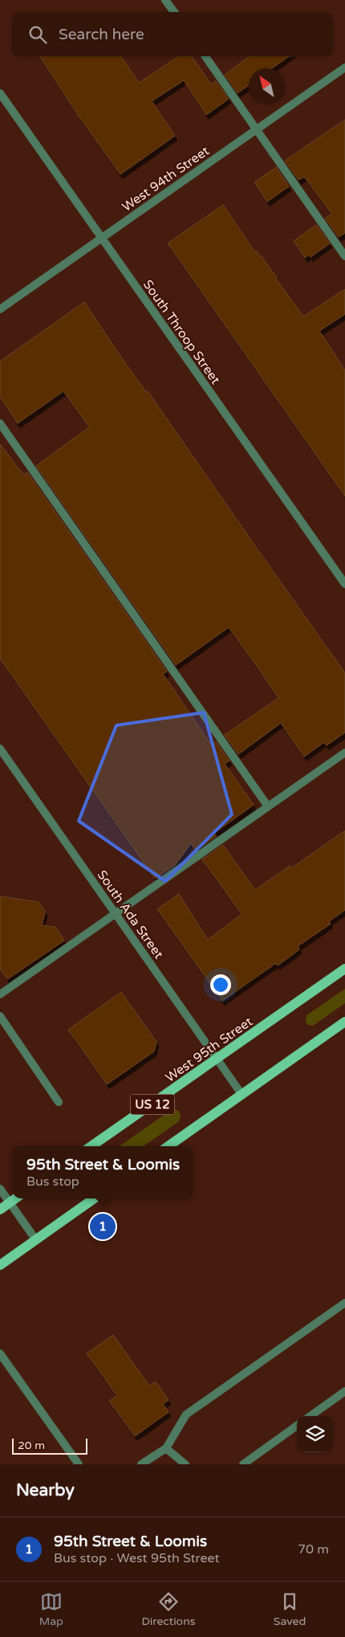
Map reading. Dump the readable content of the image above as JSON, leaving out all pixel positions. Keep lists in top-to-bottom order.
{
  "streets": {
    "main road": ["West 95th Street", "US 12"],
    "street": ["West 94th Street", "South Throop Street", "South Ada Street"]
  },
  "crossings": [
    ["West 94th Street", "South Throop Street"],
    ["South Ada Street", "West 95th Street"]
  ],
  "scale_bar": "20 m",
  "north": "top left",
  "page": {
    "search": "Search here",
    "popup": ["95th Street & Loomis", "Bus stop"],
    "pins": "1",
    "scale": "20 m",
    "heading": "Nearby",
    "list": [
      {
        "mark": "1",
        "name": "95th Street & Loomis",
        "note": "Bus stop · West 95th Street",
        "value": "70 m"
      }
    ],
    "nav": ["Map", "Directions", "Saved"]
  }
}
